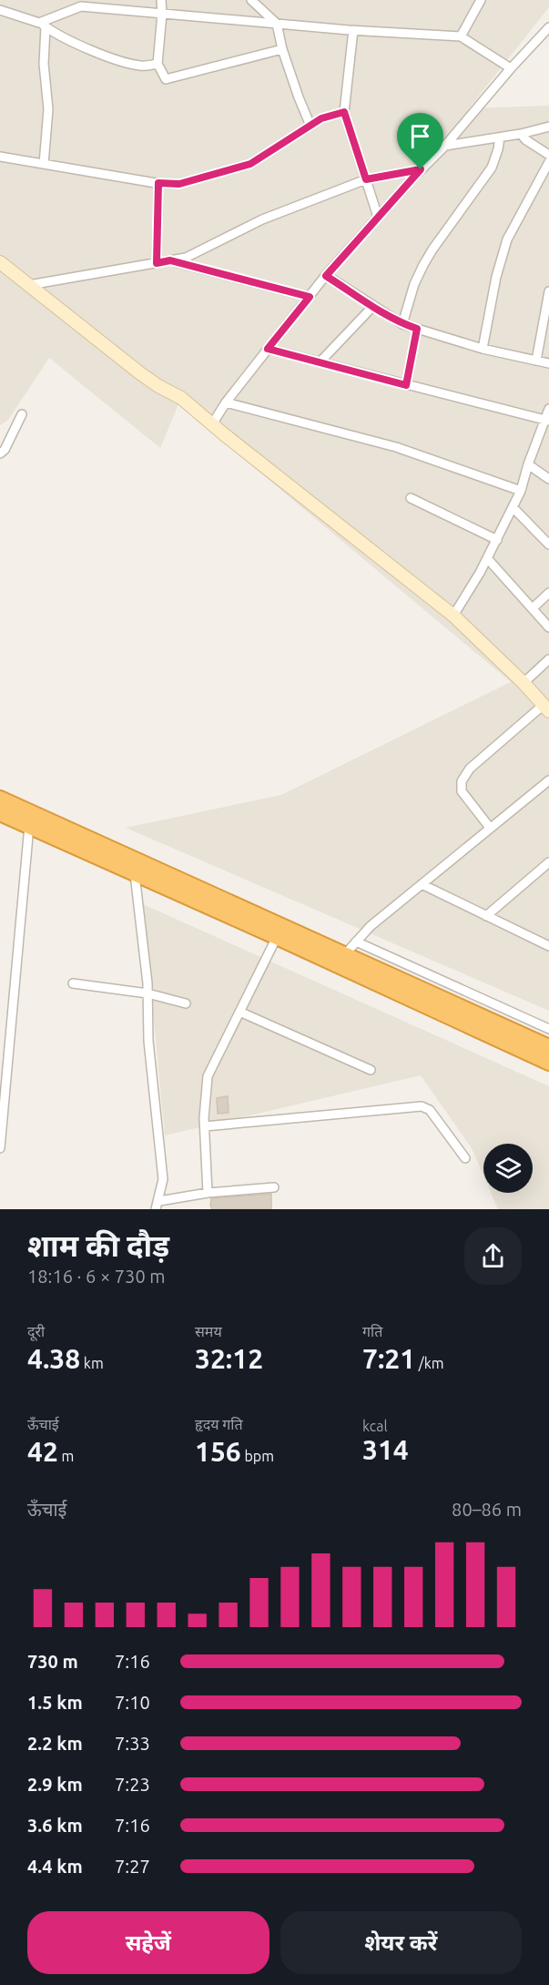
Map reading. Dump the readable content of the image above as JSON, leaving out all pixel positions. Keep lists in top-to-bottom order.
{
  "page": {
    "heading": ["शाम की दौड़", "18:16 · 6 × 730 m"],
    "stats": [
      ["दूरी", "4.38 km"],
      ["समय", "32:12"],
      ["गति", "7:21 /km"],
      ["ऊँचाई", "42 m"],
      ["हृदय गति", "156 bpm"],
      ["kcal", "314"]
    ],
    "chart": ["ऊँचाई", "80–86 m"],
    "list": [
      {
        "name": "730 m",
        "note": "7:16"
      },
      {
        "name": "1.5 km",
        "note": "7:10"
      },
      {
        "name": "2.2 km",
        "note": "7:33"
      },
      {
        "name": "2.9 km",
        "note": "7:23"
      },
      {
        "name": "3.6 km",
        "note": "7:16"
      },
      {
        "name": "4.4 km",
        "note": "7:27"
      }
    ],
    "buttons": ["सहेजें", "शेयर करें"]
  }
}
